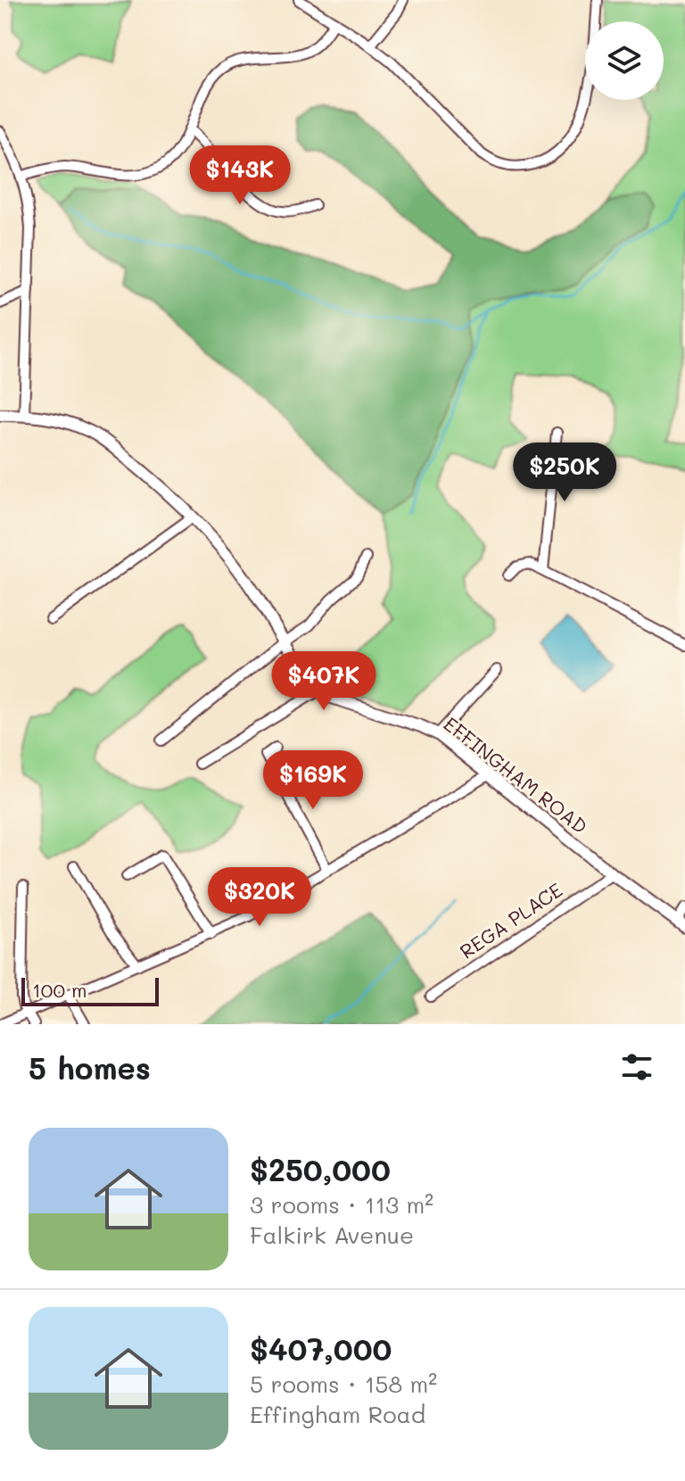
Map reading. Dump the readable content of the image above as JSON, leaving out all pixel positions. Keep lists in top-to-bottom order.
{
  "streets": {
    "street": ["EFFINGHAM ROAD", "REGA PLACE"]
  },
  "crossings": [
    ["EFFINGHAM ROAD", "REGA PLACE"]
  ],
  "scale_bar": "100 m",
  "page": {
    "price": [
      "$143K",
      "$250K",
      "$407K",
      "$169K",
      "$320K"
    ],
    "scale": "100 m",
    "heading": "5 homes",
    "list": [
      {
        "name": "$250,000",
        "note": "3 rooms · 113 m² · Falkirk Avenue"
      },
      {
        "name": "$407,000",
        "note": "5 rooms · 158 m² · Effingham Road"
      }
    ]
  }
}
